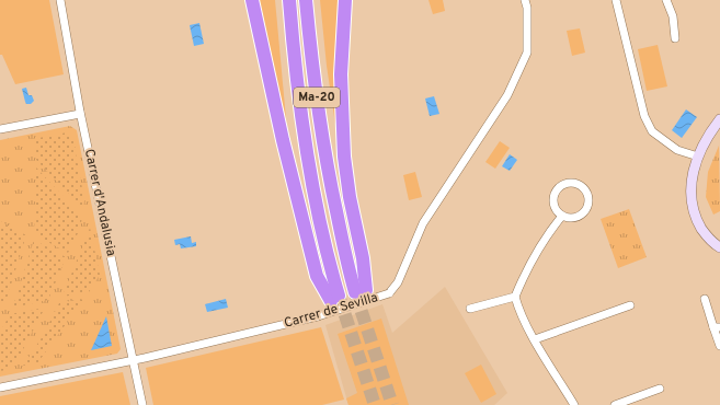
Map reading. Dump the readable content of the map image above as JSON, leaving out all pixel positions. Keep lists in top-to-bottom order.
{
  "streets": {
    "highway": ["Ma-20"],
    "street": ["Carrer d'Andalusia", "Carrer de Sevilla"]
  },
  "crossings": [
    ["Carrer d'Andalusia", "Carrer de Sevilla"]
  ]
}
